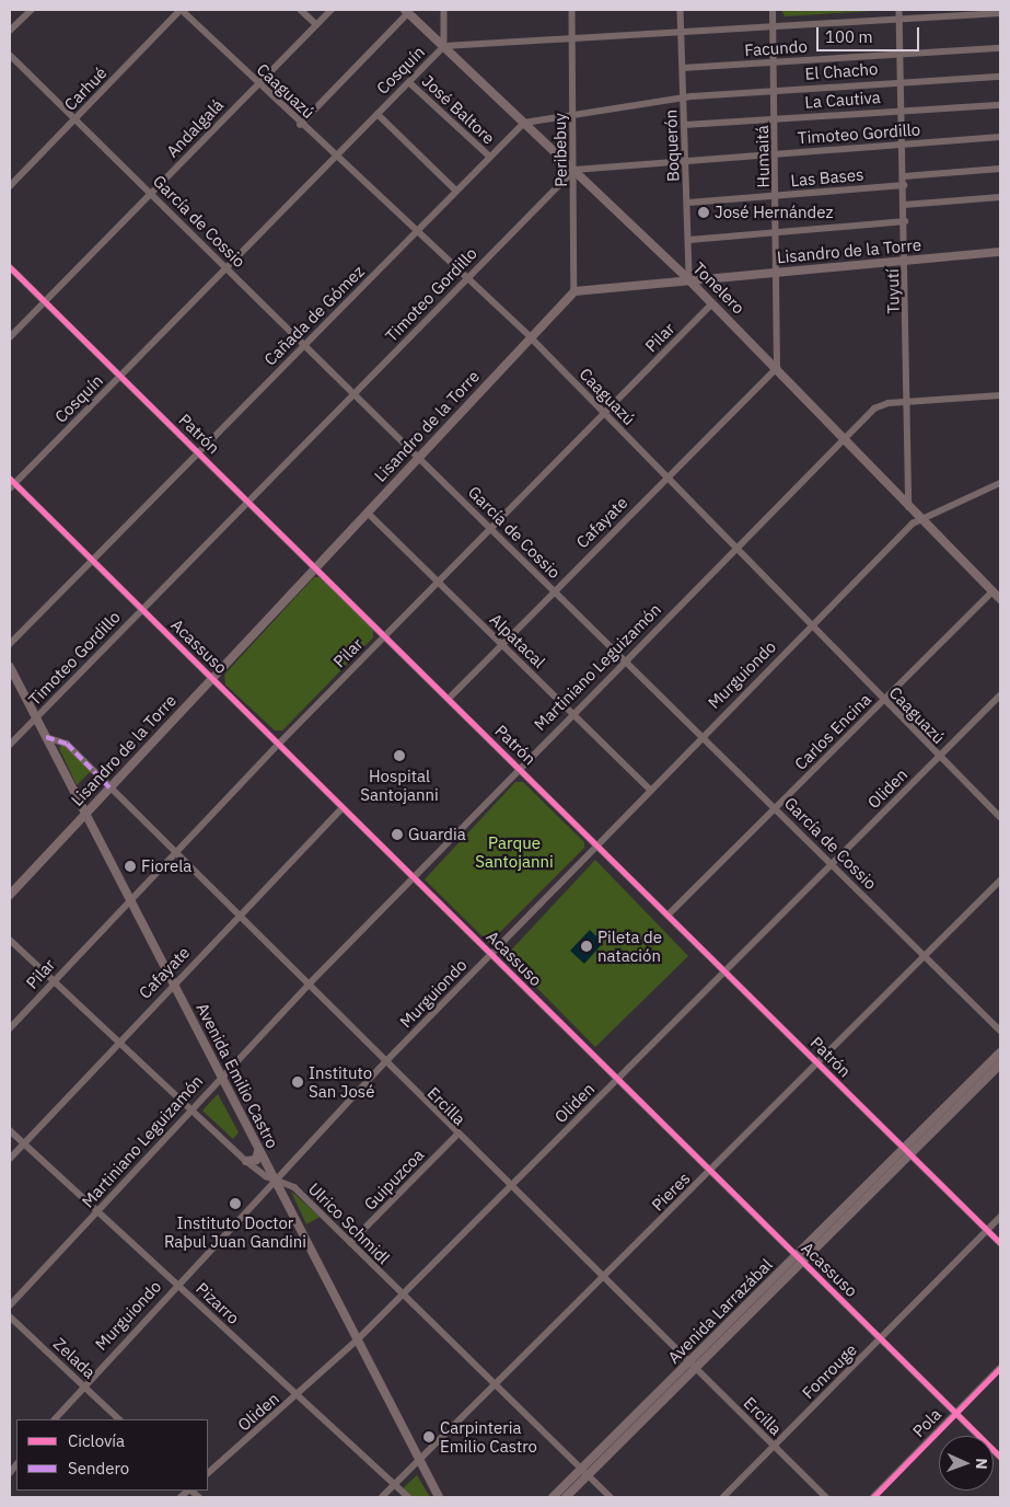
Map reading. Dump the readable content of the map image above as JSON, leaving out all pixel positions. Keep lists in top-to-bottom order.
{
  "streets": {
    "street": [
      "Facundo",
      "Cosquín",
      "El Chacho",
      "Carhué",
      "Caaguazú",
      "La Cautiva",
      "José Baltore",
      "Andalgalá",
      "Timoteo Gordillo",
      "Boquerón",
      "Peribebuy",
      "Humaitá",
      "Las Bases",
      "García de Cossio",
      "Lisandro de la Torre",
      "Tonelero",
      "Tuyutí",
      "Cañada de Gómez",
      "Pilar",
      "Patrón",
      "Cafayate",
      "Alpatacal",
      "Acassuso",
      "Martiniano Leguizamón",
      "Murguiondo",
      "Carlos Encina",
      "Oliden",
      "Avenida Emilio Castro",
      "Ercilla",
      "Guipuzcoa",
      "Pieres",
      "Ulrico Schmidl",
      "Pizarro",
      "Avenida Larrazábal",
      "Zelada",
      "Fonrouge",
      "Pola"
    ]
  },
  "crossings": [
    ["Facundo", "Boquerón"],
    ["Facundo", "Humaitá"],
    ["Facundo", "Tuyutí"],
    ["Cosquín", "Caaguazú"],
    ["Cosquín", "José Baltore"],
    ["Cosquín", "Boquerón"],
    ["Cosquín", "Peribebuy"],
    ["Cosquín", "Humaitá"],
    ["Cosquín", "García de Cossio"],
    ["Cosquín", "Tonelero"],
    ["Cosquín", "Tuyutí"],
    ["Cosquín", "Patrón"],
    ["Cosquín", "Acassuso"],
    ["El Chacho", "Boquerón"],
    ["El Chacho", "Humaitá"],
    ["El Chacho", "Tuyutí"],
    ["Carhué", "Caaguazú"],
    ["Carhué", "García de Cossio"],
    ["Caaguazú", "Andalgalá"],
    ["Caaguazú", "Timoteo Gordillo"],
    ["Caaguazú", "Lisandro de la Torre"],
    ["Caaguazú", "Cañada de Gómez"],
    ["Caaguazú", "Pilar"],
    ["Caaguazú", "Cafayate"],
    ["Caaguazú", "Martiniano Leguizamón"],
    ["Caaguazú", "Murguiondo"],
    ["Caaguazú", "Carlos Encina"],
    ["Caaguazú", "Oliden"],
    ["La Cautiva", "Boquerón"],
    ["La Cautiva", "Humaitá"],
    ["La Cautiva", "Tuyutí"],
    ["José Baltore", "Cañada de Gómez"],
    ["Andalgalá", "García de Cossio"],
    ["Andalgalá", "Patrón"],
    ["Timoteo Gordillo", "Boquerón"],
    ["Timoteo Gordillo", "Peribebuy"],
    ["Timoteo Gordillo", "Humaitá"],
    ["Timoteo Gordillo", "García de Cossio"],
    ["Timoteo Gordillo", "Tonelero"],
    ["Timoteo Gordillo", "Tuyutí"],
    ["Timoteo Gordillo", "Patrón"],
    ["Timoteo Gordillo", "Acassuso"],
    ["Timoteo Gordillo", "Avenida Emilio Castro"],
    ["Boquerón", "Las Bases"],
    ["Boquerón", "Lisandro de la Torre"],
    ["Boquerón", "Tonelero"],
    ["Peribebuy", "Lisandro de la Torre"],
    ["Peribebuy", "Tonelero"],
    ["Humaitá", "Las Bases"],
    ["Humaitá", "Lisandro de la Torre"],
    ["Humaitá", "Tonelero"],
    ["Humaitá", "Cafayate"],
    ["Las Bases", "Tuyutí"],
    ["García de Cossio", "Lisandro de la Torre"],
    ["García de Cossio", "Cañada de Gómez"],
    ["García de Cossio", "Pilar"],
    ["García de Cossio", "Cafayate"],
    ["García de Cossio", "Martiniano Leguizamón"],
    ["García de Cossio", "Murguiondo"],
    ["García de Cossio", "Carlos Encina"],
    ["García de Cossio", "Oliden"],
    ["García de Cossio", "Pieres"],
    ["Lisandro de la Torre", "Tonelero"],
    ["Lisandro de la Torre", "Tuyutí"],
    ["Lisandro de la Torre", "Patrón"],
    ["Lisandro de la Torre", "Alpatacal"],
    ["Lisandro de la Torre", "Acassuso"],
    ["Lisandro de la Torre", "Avenida Emilio Castro"],
    ["Lisandro de la Torre", "Ercilla"],
    ["Tonelero", "Tuyutí"],
    ["Tonelero", "Cañada de Gómez"],
    ["Tonelero", "Pilar"],
    ["Tonelero", "Cafayate"],
    ["Tonelero", "Martiniano Leguizamón"],
    ["Tonelero", "Murguiondo"],
    ["Tonelero", "Carlos Encina"],
    ["Tuyutí", "Martiniano Leguizamón"],
    ["Cañada de Gómez", "Patrón"],
    ["Cañada de Gómez", "Acassuso"],
    ["Pilar", "Patrón"],
    ["Pilar", "Alpatacal"],
    ["Pilar", "Acassuso"],
    ["Pilar", "Avenida Emilio Castro"],
    ["Pilar", "Ercilla"],
    ["Pilar", "Ulrico Schmidl"],
    ["Patrón", "Cafayate"],
    ["Patrón", "Martiniano Leguizamón"],
    ["Patrón", "Murguiondo"],
    ["Patrón", "Carlos Encina"],
    ["Patrón", "Oliden"],
    ["Patrón", "Pieres"],
    ["Patrón", "Avenida Larrazábal"],
    ["Patrón", "Fonrouge"],
    ["Cafayate", "Alpatacal"],
    ["Cafayate", "Acassuso"],
    ["Cafayate", "Avenida Emilio Castro"],
    ["Cafayate", "Ercilla"],
    ["Cafayate", "Ulrico Schmidl"],
    ["Cafayate", "Pizarro"],
    ["Alpatacal", "Martiniano Leguizamón"],
    ["Alpatacal", "Murguiondo"],
    ["Acassuso", "Martiniano Leguizamón"],
    ["Acassuso", "Murguiondo"],
    ["Acassuso", "Oliden"],
    ["Acassuso", "Pieres"],
    ["Acassuso", "Avenida Larrazábal"],
    ["Acassuso", "Fonrouge"],
    ["Acassuso", "Pola"],
    ["Martiniano Leguizamón", "Avenida Emilio Castro"],
    ["Martiniano Leguizamón", "Ercilla"],
    ["Martiniano Leguizamón", "Ulrico Schmidl"],
    ["Martiniano Leguizamón", "Pizarro"],
    ["Murguiondo", "Avenida Emilio Castro"],
    ["Murguiondo", "Ercilla"],
    ["Murguiondo", "Ulrico Schmidl"],
    ["Murguiondo", "Pizarro"],
    ["Murguiondo", "Zelada"],
    ["Oliden", "Avenida Emilio Castro"],
    ["Oliden", "Ercilla"],
    ["Oliden", "Ulrico Schmidl"],
    ["Oliden", "Pizarro"],
    ["Avenida Emilio Castro", "Ercilla"],
    ["Avenida Emilio Castro", "Pieres"],
    ["Avenida Emilio Castro", "Ulrico Schmidl"],
    ["Ercilla", "Guipuzcoa"],
    ["Ercilla", "Pieres"],
    ["Ercilla", "Avenida Larrazábal"],
    ["Ercilla", "Fonrouge"],
    ["Guipuzcoa", "Ulrico Schmidl"],
    ["Pieres", "Ulrico Schmidl"],
    ["Pieres", "Pizarro"],
    ["Ulrico Schmidl", "Avenida Larrazábal"]
  ],
  "parks": ["Parque Santojanni"],
  "places": [
    "José Hernández",
    "Hospital Santojanni",
    "Guardia",
    "Fiorela",
    "Pileta de natación",
    "Instituto San José",
    "Instituto Doctor Raþul Juan Gandini",
    "Carpinteria Emilio Castro"
  ],
  "legend": ["Ciclovía", "Sendero"],
  "scale_bar": "100 m",
  "north": "right"
}
